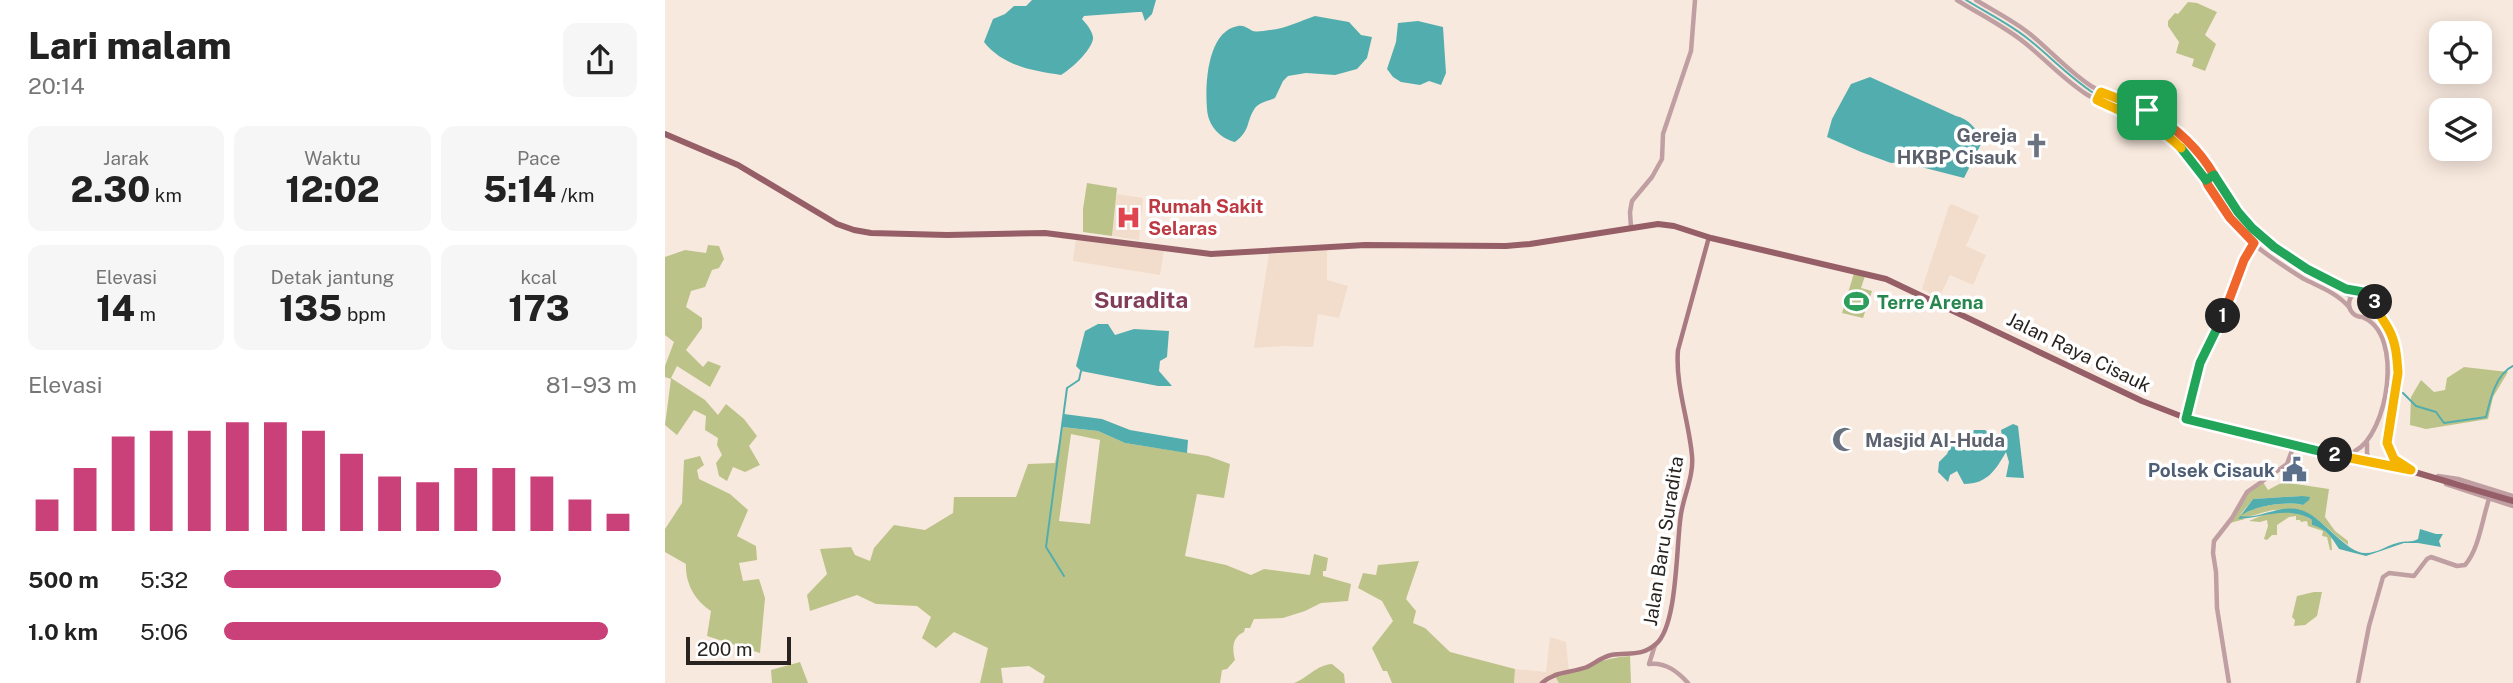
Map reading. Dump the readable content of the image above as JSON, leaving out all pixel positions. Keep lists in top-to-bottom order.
{
  "streets": {
    "main road": ["Jalan Raya Cisauk", "Jalan Baru Suradita"]
  },
  "crossings": [
    ["Jalan Raya Cisauk", "Jalan Baru Suradita"]
  ],
  "districts": ["Suradita"],
  "places": {
    "church": ["Gereja HKBP Cisauk"],
    "hospital": ["Rumah Sakit Selaras"],
    "sports": ["Terre Arena"],
    "mosque": ["Masjid AI-Huda"],
    "public building": ["Polsek Cisauk"]
  },
  "scale_bar": "200 m",
  "page": {
    "heading": ["Lari malam", "20:14"],
    "stats": [
      ["Jarak", "2.30 km"],
      ["Waktu", "12:02"],
      ["Pace", "5:14 /km"],
      ["Elevasi", "14 m"],
      ["Detak jantung", "135 bpm"],
      ["kcal", "173"]
    ],
    "pins": ["3", "1", "2"],
    "chart": ["Elevasi", "81–93 m"],
    "list": [
      {
        "name": "500 m",
        "note": "5:32"
      },
      {
        "name": "1.0 km",
        "note": "5:06"
      }
    ],
    "scale": "200 m"
  }
}
